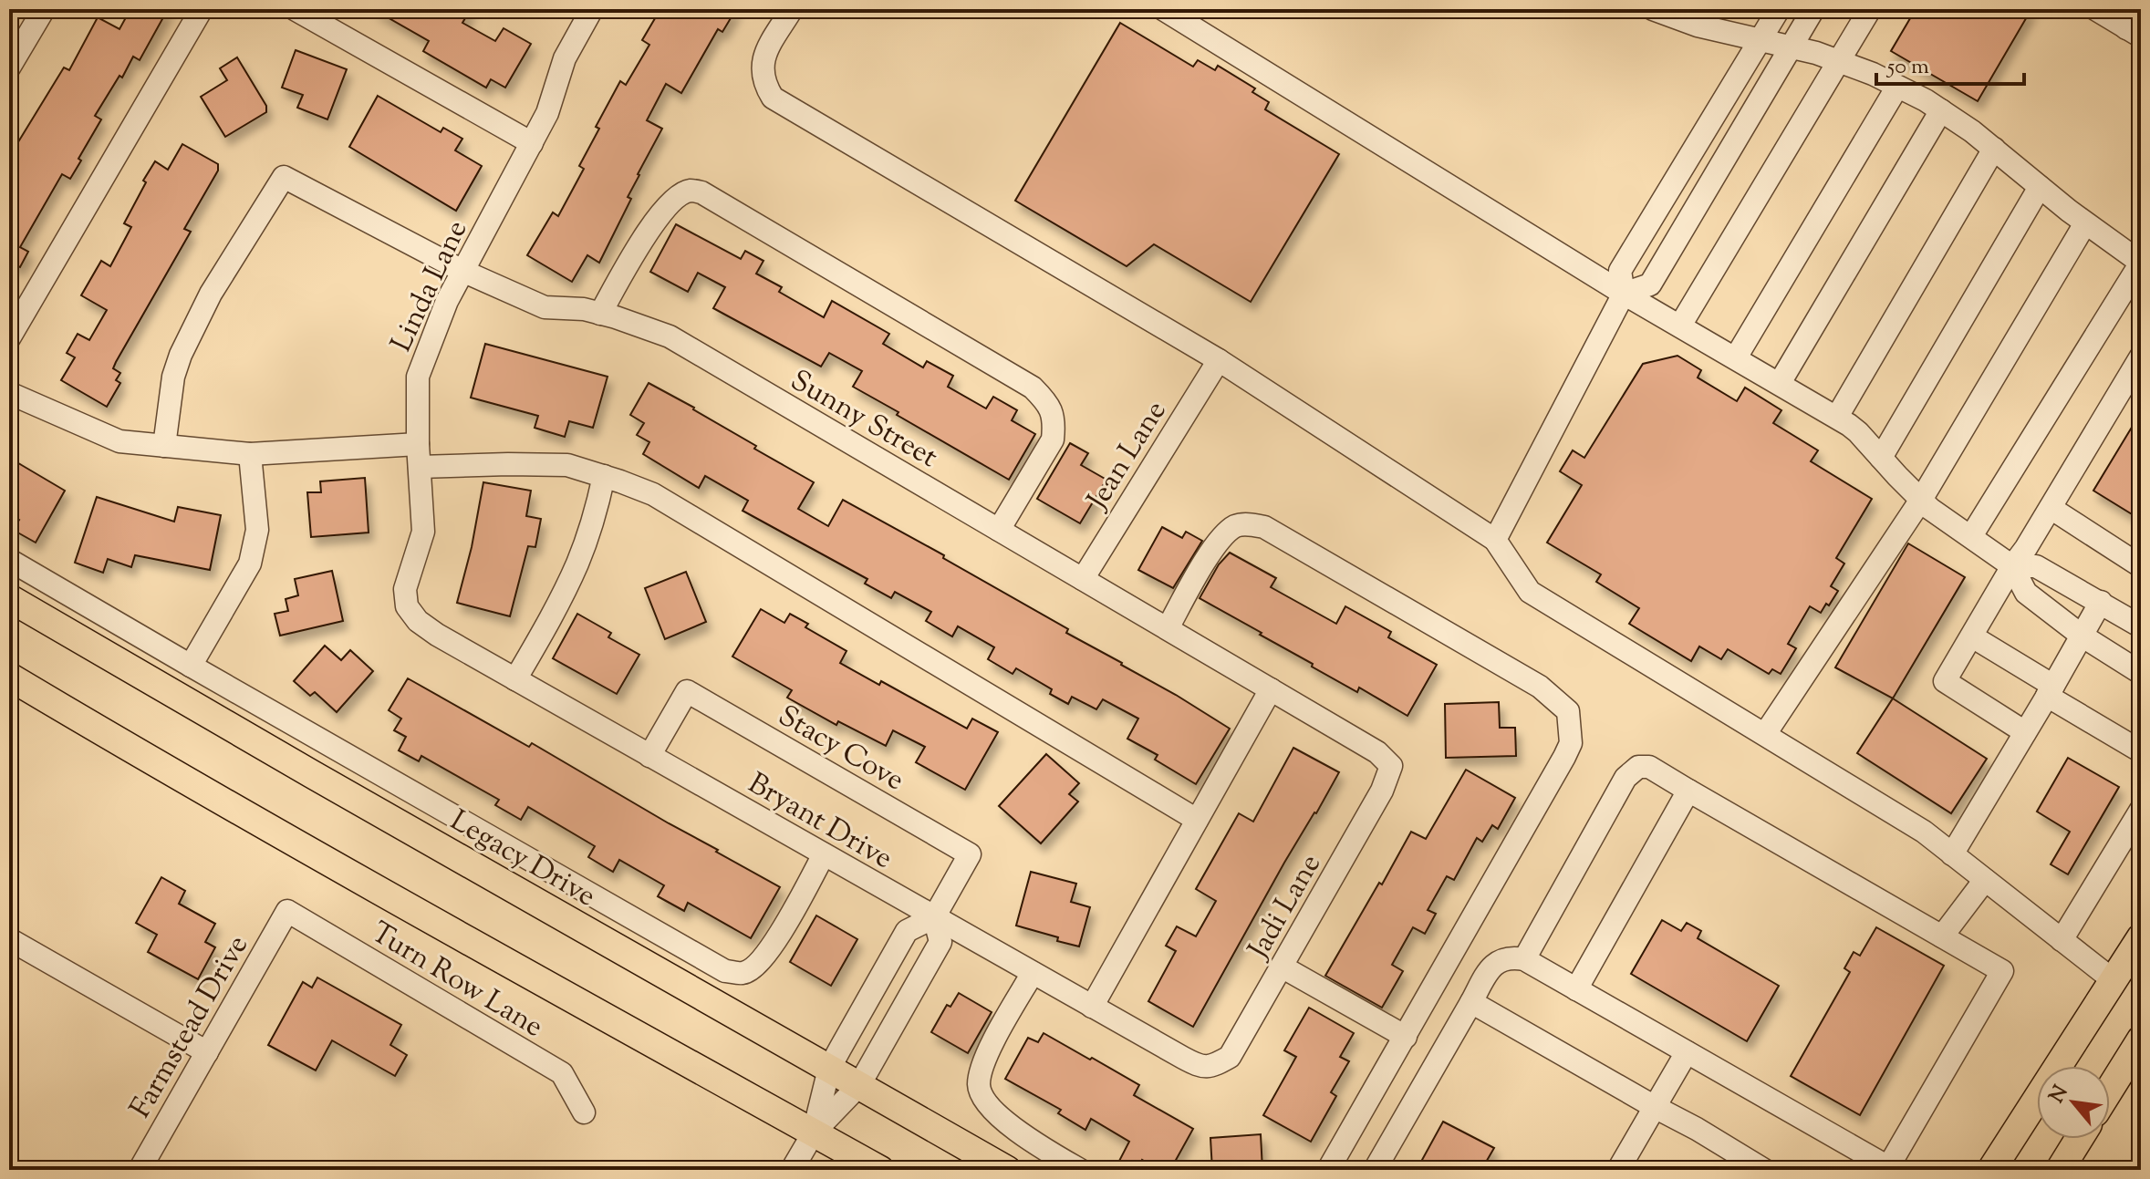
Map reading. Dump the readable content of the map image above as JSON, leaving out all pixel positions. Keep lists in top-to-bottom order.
{
  "streets": {
    "main road": ["Legacy Drive"],
    "street": [
      "Linda Lane",
      "Sunny Street",
      "Jean Lane",
      "Stacy Cove",
      "Bryant Drive",
      "Jadi Lane",
      "Turn Row Lane",
      "Farmstead Drive"
    ]
  },
  "crossings": [
    ["Linda Lane", "Sunny Street"],
    ["Linda Lane", "Bryant Drive"],
    ["Sunny Street", "Jean Lane"],
    ["Sunny Street", "Jadi Lane"],
    ["Stacy Cove", "Bryant Drive"],
    ["Bryant Drive", "Jadi Lane"],
    ["Turn Row Lane", "Farmstead Drive"]
  ],
  "scale_bar": "50 m",
  "north": "top left"
}
